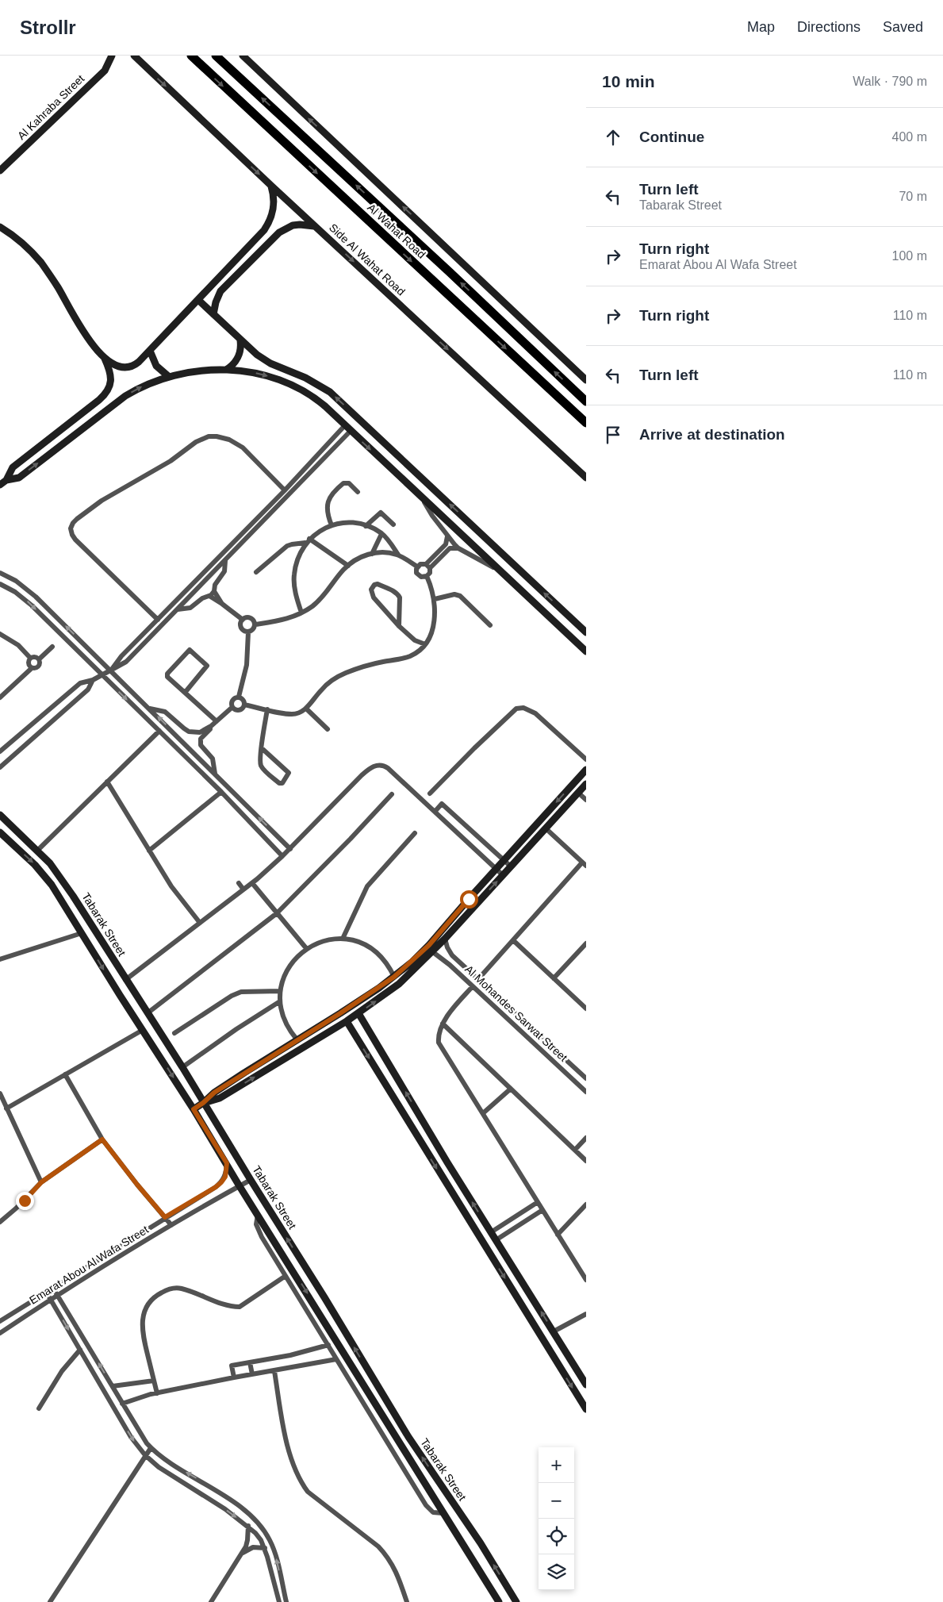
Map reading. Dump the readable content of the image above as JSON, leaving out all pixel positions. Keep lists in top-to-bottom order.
{
  "streets": {
    "highway": ["Al Wahat Road"],
    "street": [
      "Al Kahraba Street",
      "Side Al Wahat Road",
      "Tabarak Street",
      "Al Mohandes Sarwat Street",
      "Emarat Abou Al Wafa Street"
    ]
  },
  "crossings": [
    ["Tabarak Street", "Emarat Abou Al Wafa Street"]
  ],
  "one_way": ["Side Al Wahat Road"],
  "page": {
    "header": "Strollr",
    "nav": ["Map", "Directions", "Saved"],
    "heading": ["10 min", "Walk · 790 m"],
    "list": [
      ["Continue", "400 m"],
      ["Turn left", "Tabarak Street", "70 m"],
      ["Turn right", "Emarat Abou Al Wafa Street", "100 m"],
      ["Turn right", "110 m"],
      ["Turn left", "110 m"],
      "Arrive at destination"
    ],
    "map_buttons": ["+", "−"]
  }
}
